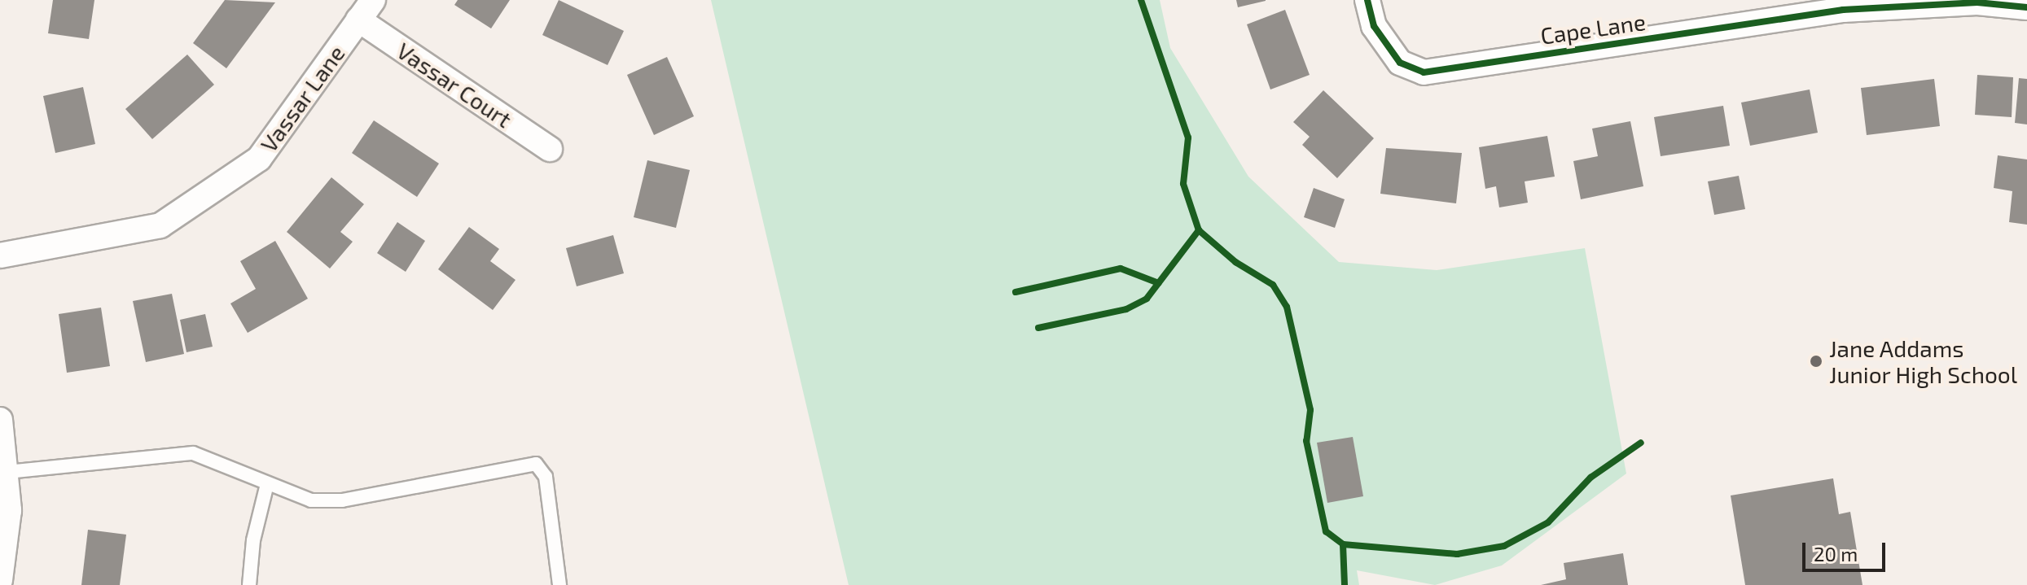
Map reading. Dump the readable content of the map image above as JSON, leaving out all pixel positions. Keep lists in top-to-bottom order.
{
  "streets": {
    "street": ["Cape Lane", "Vassar Court", "Vassar Lane"]
  },
  "crossings": [
    ["Vassar Court", "Vassar Lane"]
  ],
  "places": ["Jane Addams Junior High School"],
  "scale_bar": "20 m"
}
